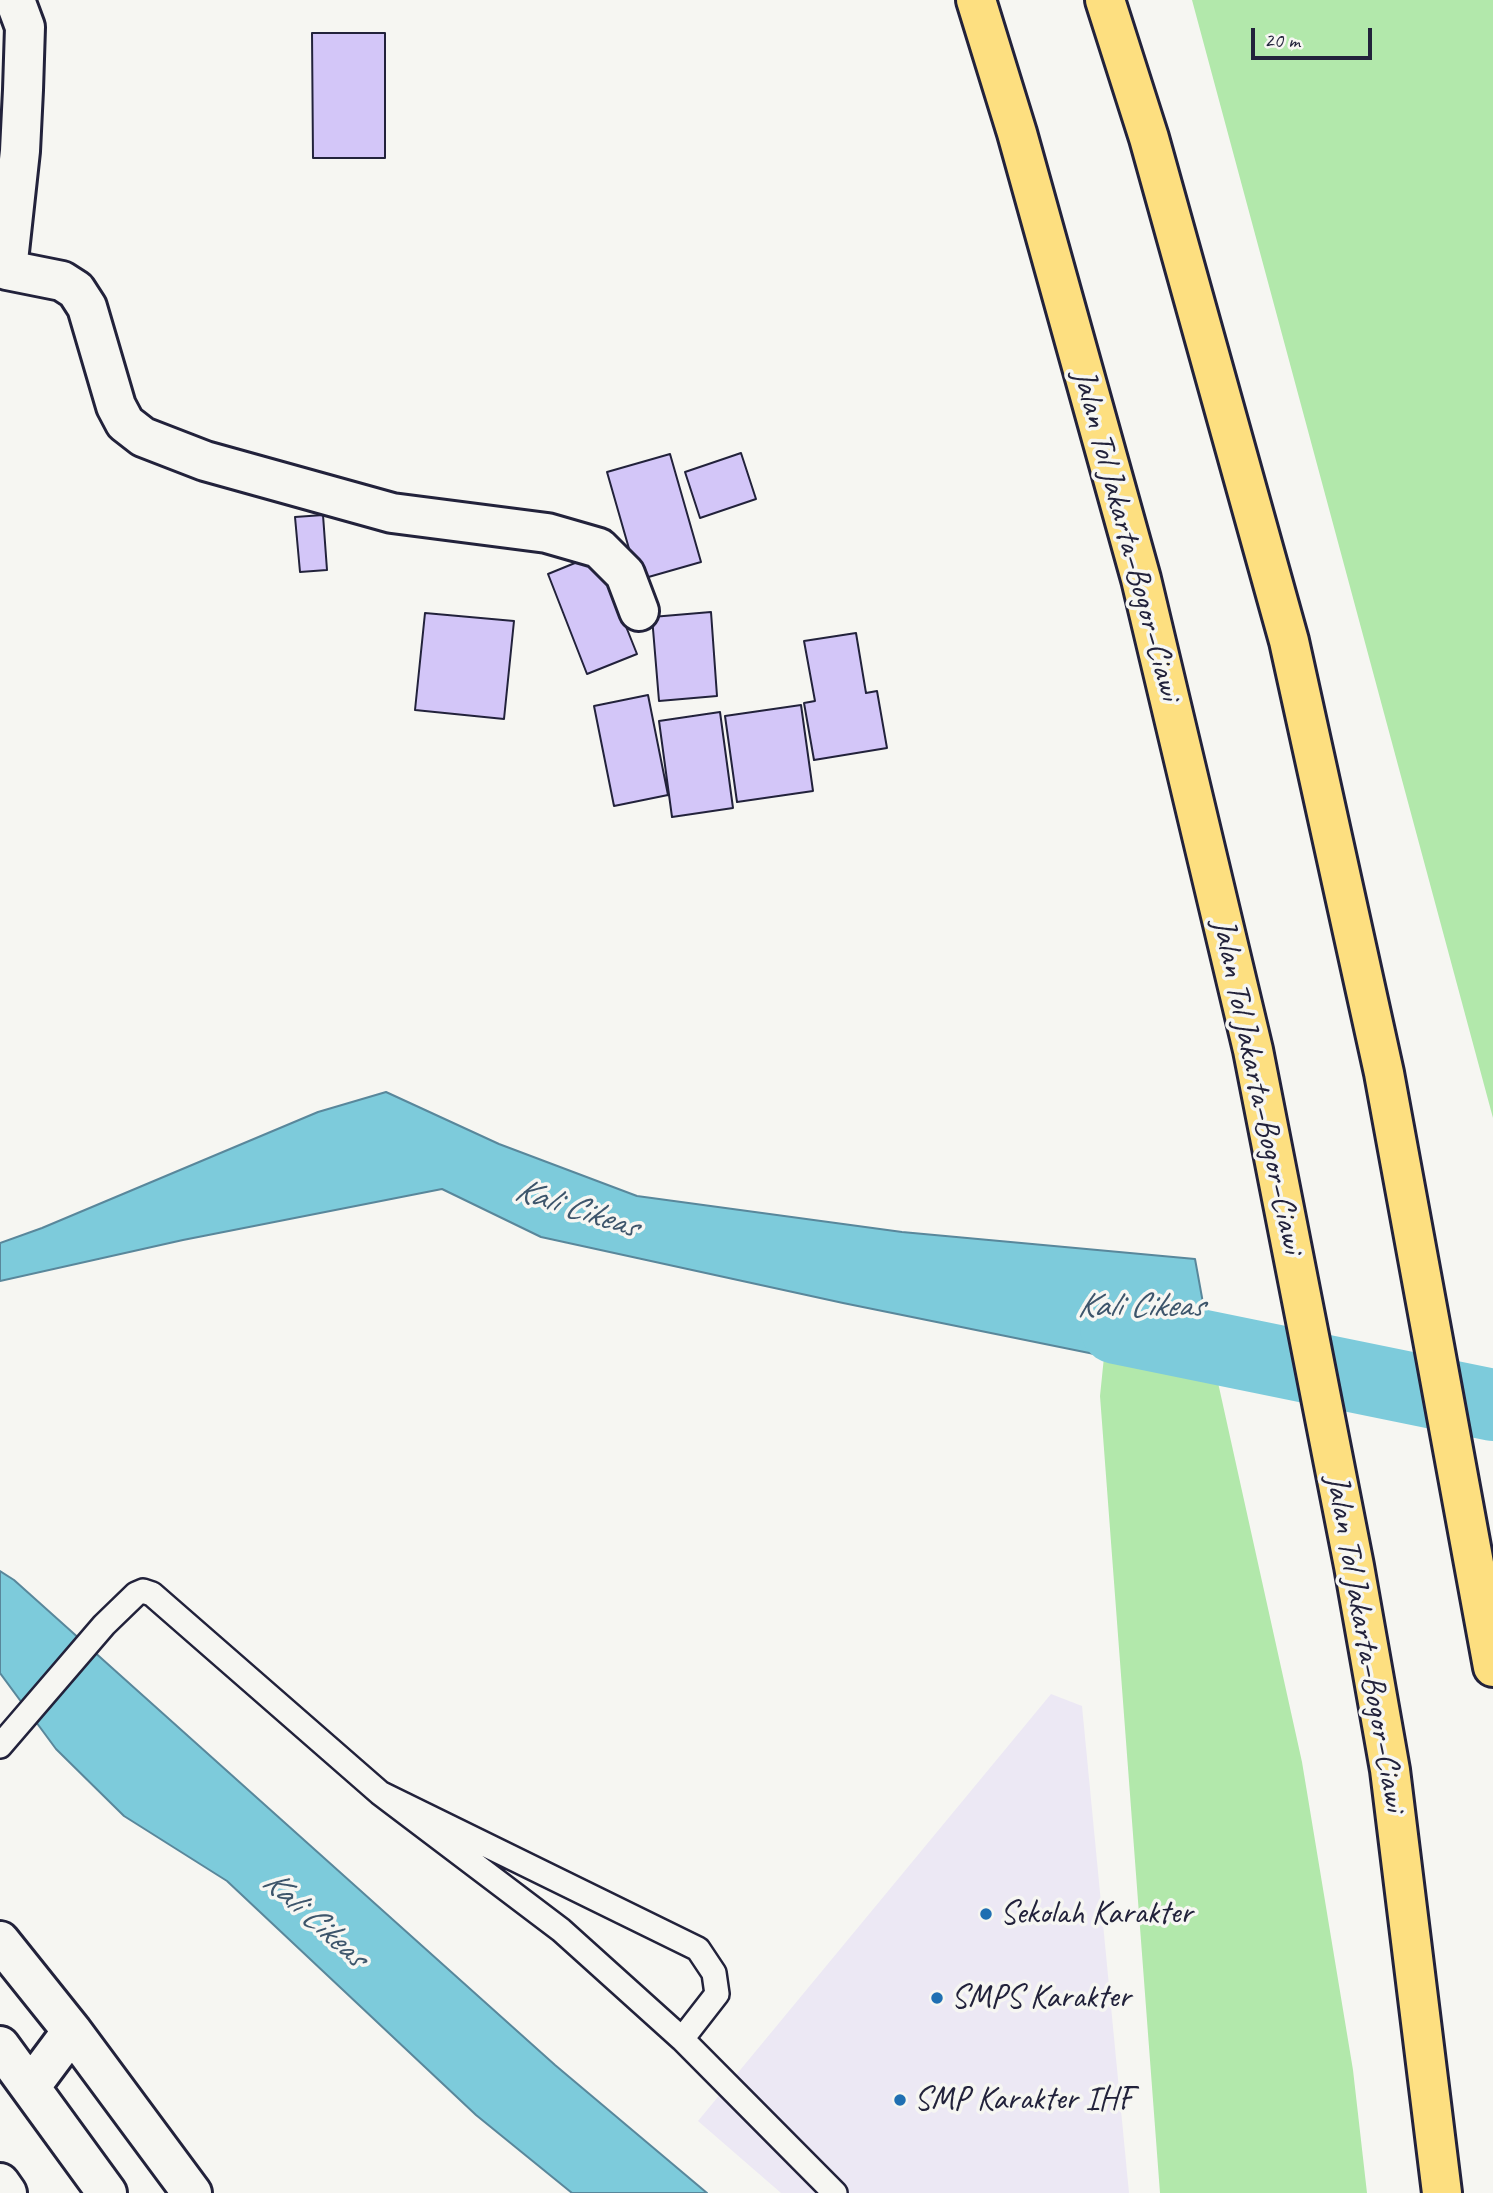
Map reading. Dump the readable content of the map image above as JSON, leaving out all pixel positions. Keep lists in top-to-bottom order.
{
  "streets": {
    "highway": ["Jalan Tol Jakarta–Bogor–Ciawi"]
  },
  "water": ["Kali Cikeas"],
  "places": ["Sekolah Karakter", "SMPS Karakter", "SMP Karakter IHF"],
  "scale_bar": "20 m"
}
